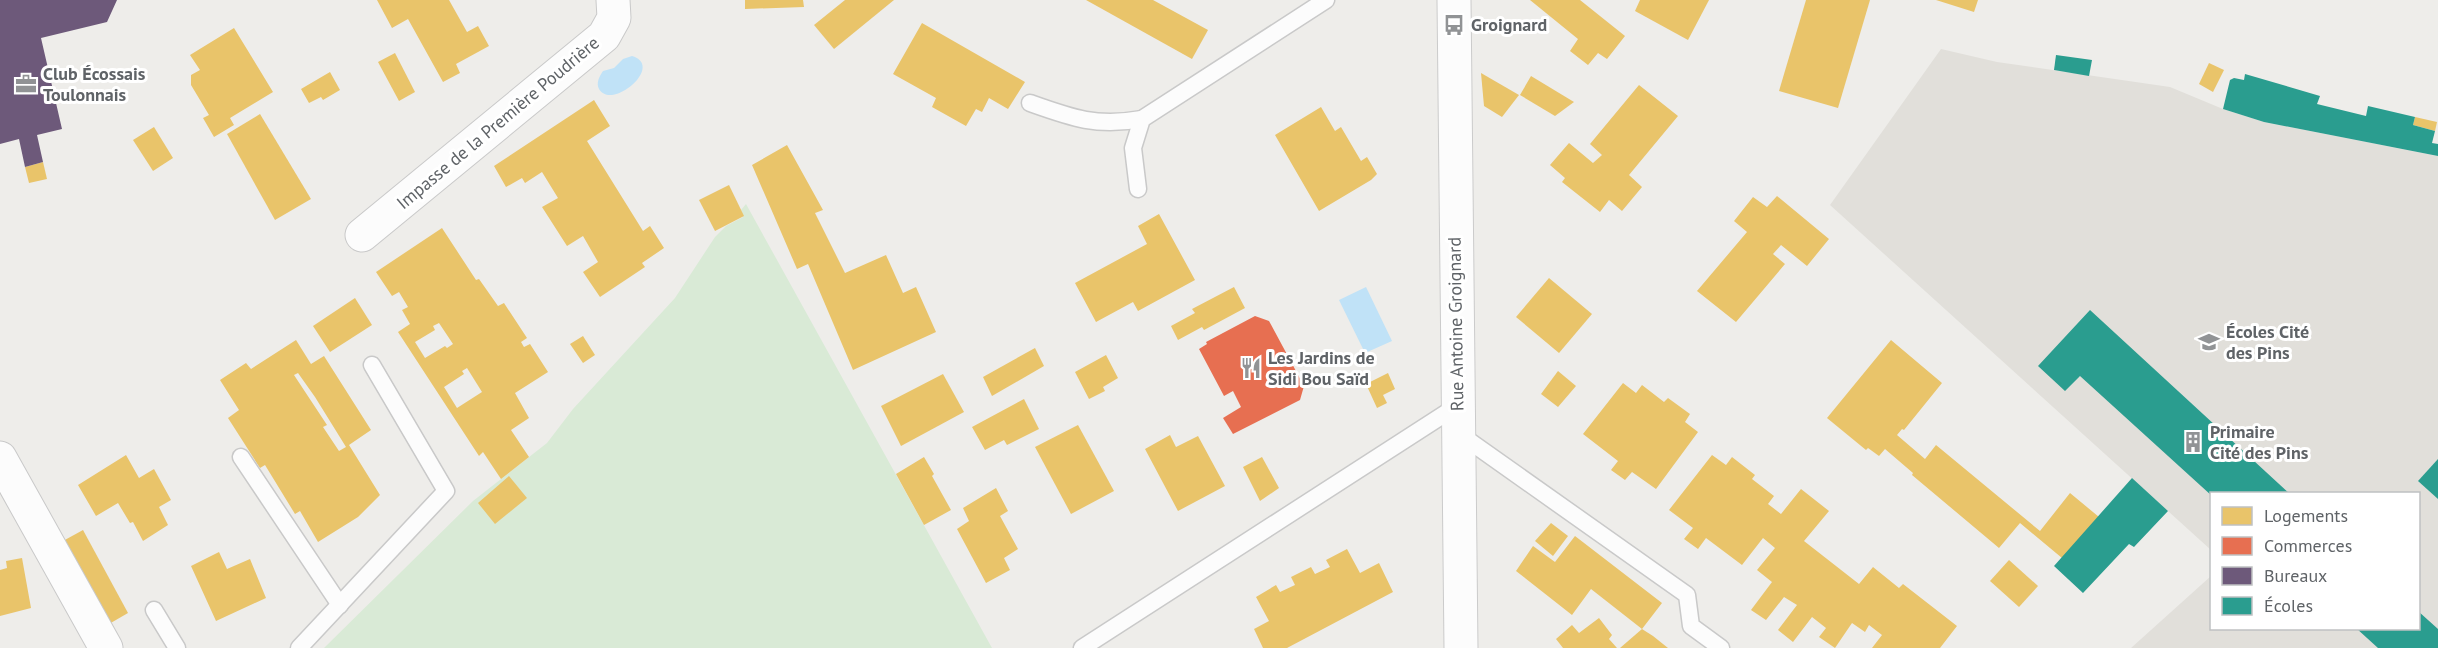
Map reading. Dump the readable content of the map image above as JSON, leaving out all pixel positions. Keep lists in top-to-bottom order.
{
  "streets": {
    "main road": ["Impasse de la Première Poudrière", "Rue Antoine Groignard"]
  },
  "places": {
    "bus stop": ["Groignard"],
    "office": ["Club Écossais Toulonnais"],
    "school or university": ["Écoles Cité des Pins"],
    "restaurant": ["Les Jardins de Sidi Bou Saïd"],
    "building": ["Primaire Cité des Pins"]
  },
  "legend": [
    "Logements",
    "Commerces",
    "Bureaux",
    "Écoles"
  ]
}
